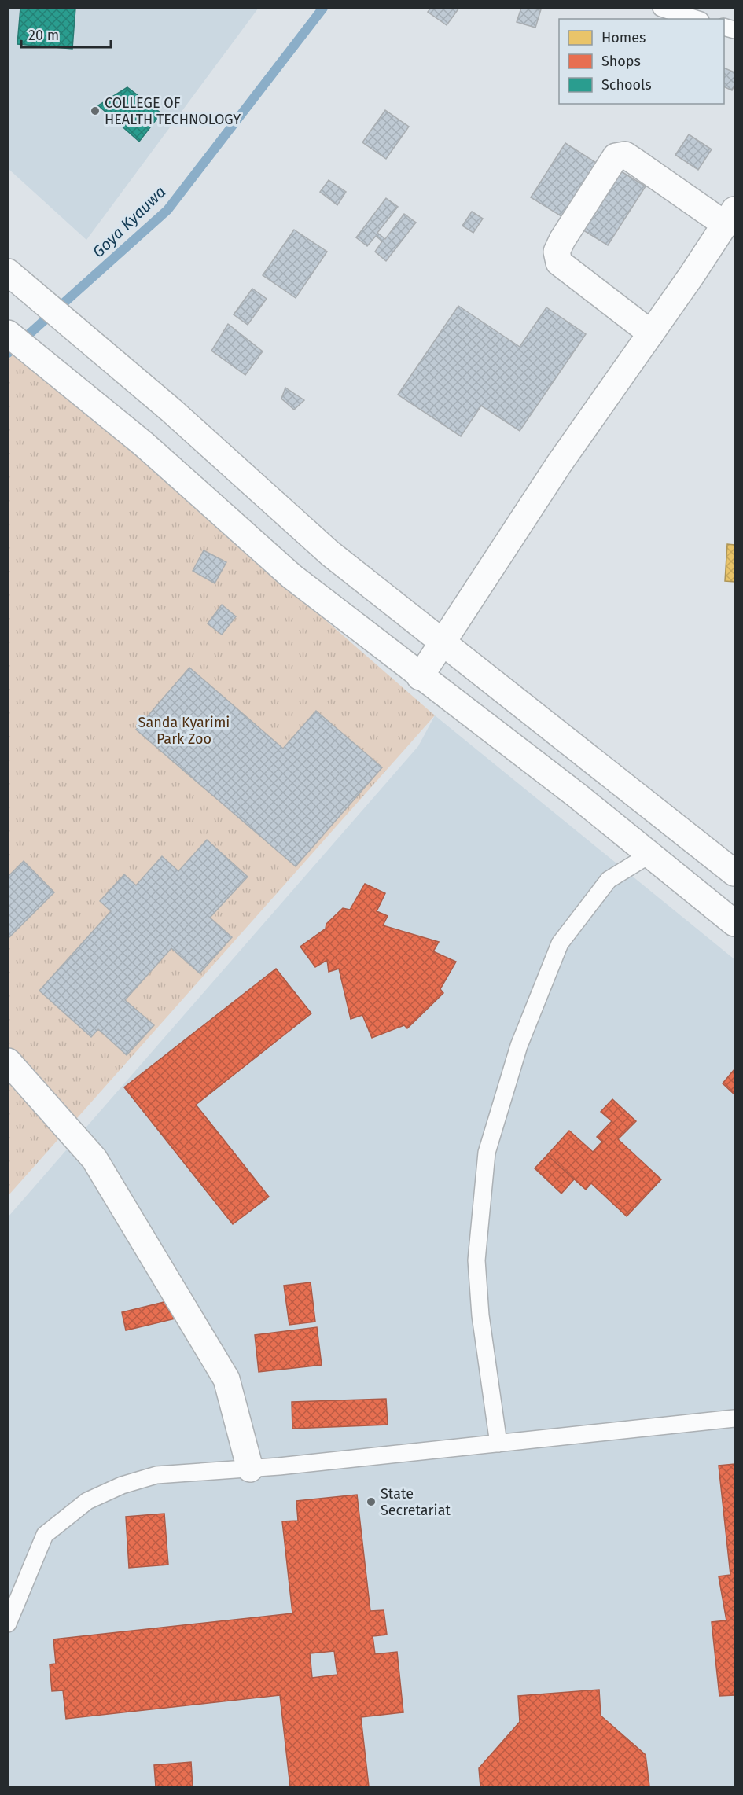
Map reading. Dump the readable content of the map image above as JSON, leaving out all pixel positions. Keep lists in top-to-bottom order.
{
  "water": ["Goya Kyauwa"],
  "parks": ["Sanda Kyarimi Park Zoo"],
  "places": ["COLLEGE OF HEALTH TECHNOLOGY", "State Secretariat"],
  "legend": ["Homes", "Shops", "Schools"],
  "scale_bar": "20 m"
}
